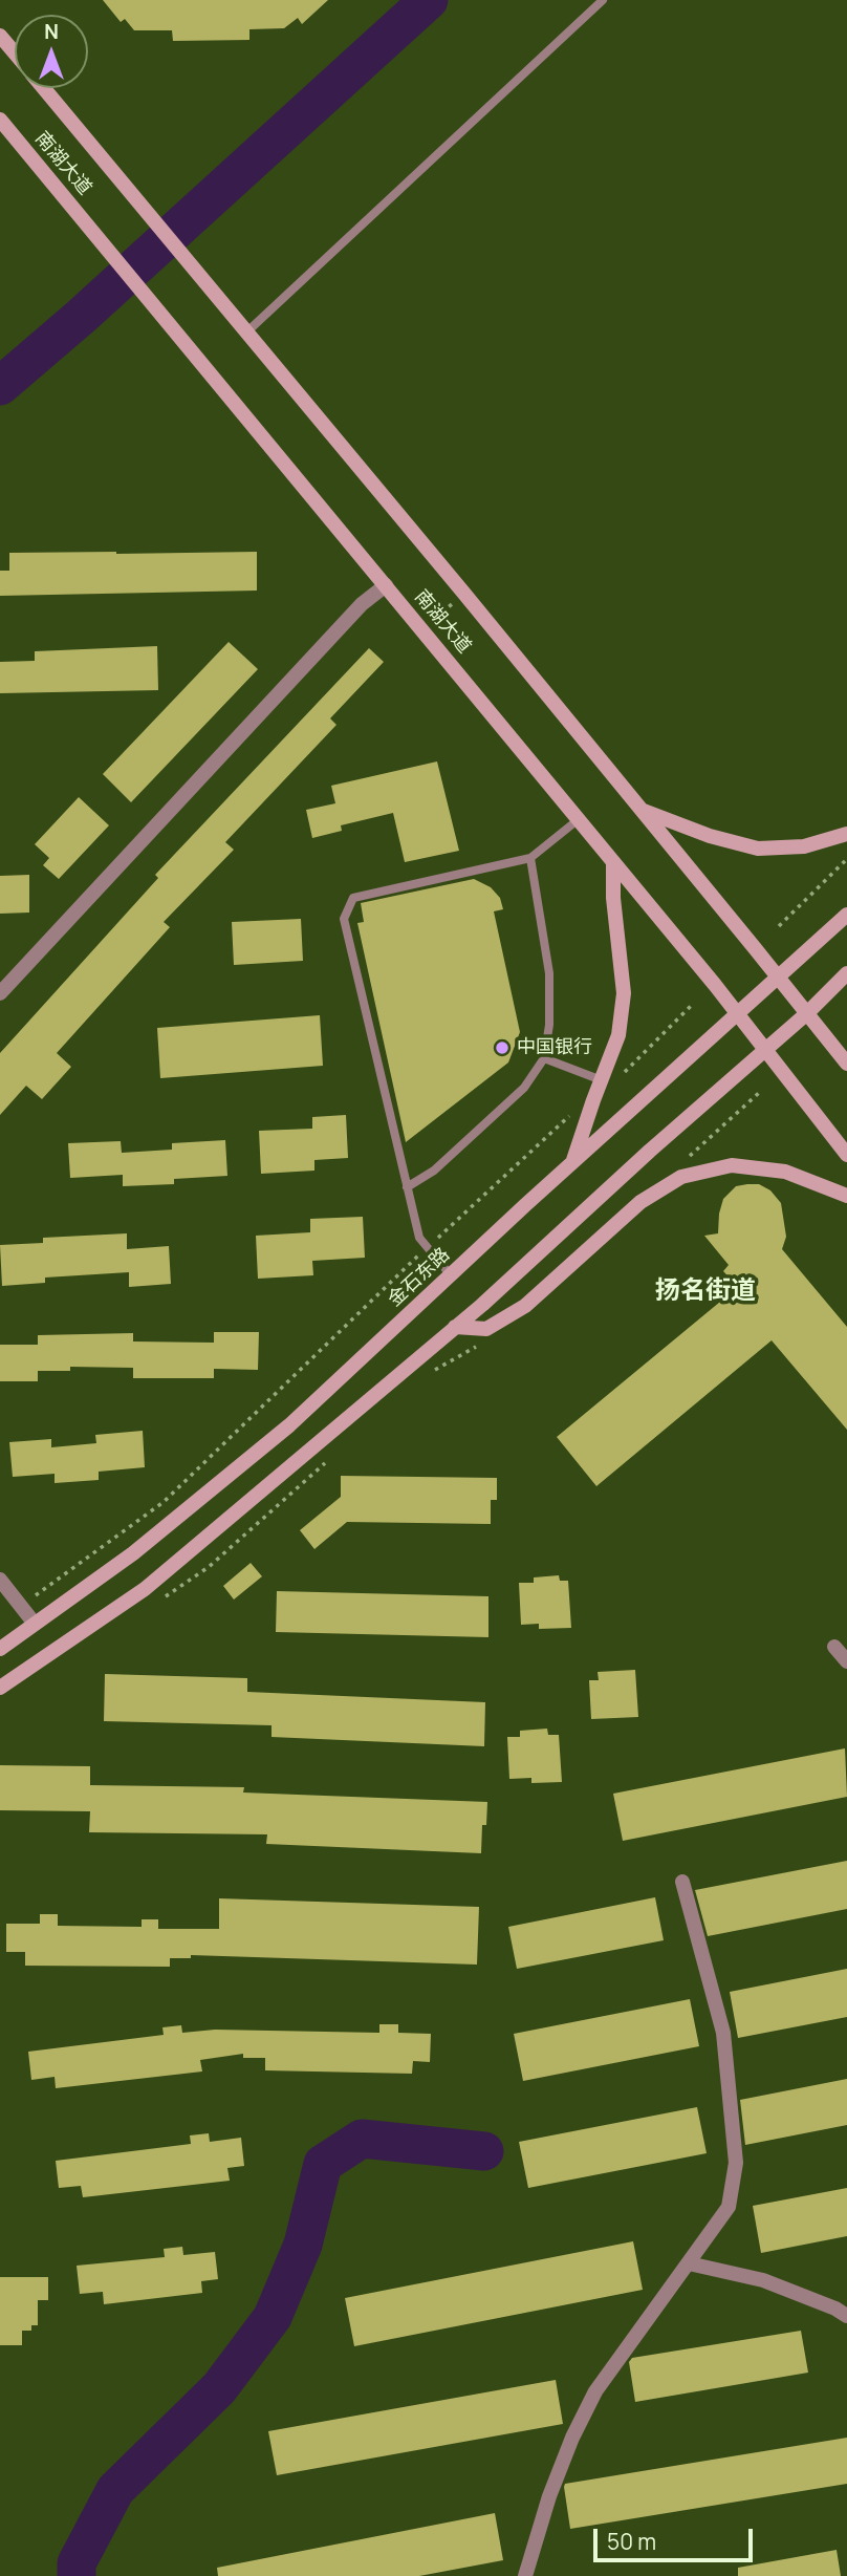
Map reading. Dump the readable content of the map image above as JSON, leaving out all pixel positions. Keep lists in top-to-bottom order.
{
  "streets": {
    "main road": ["南湖大道", "金石东路"]
  },
  "crossings": [
    ["南湖大道", "金石东路"]
  ],
  "districts": ["扬名街道"],
  "places": ["中国银行"],
  "scale_bar": "50 m",
  "north": "top"
}
